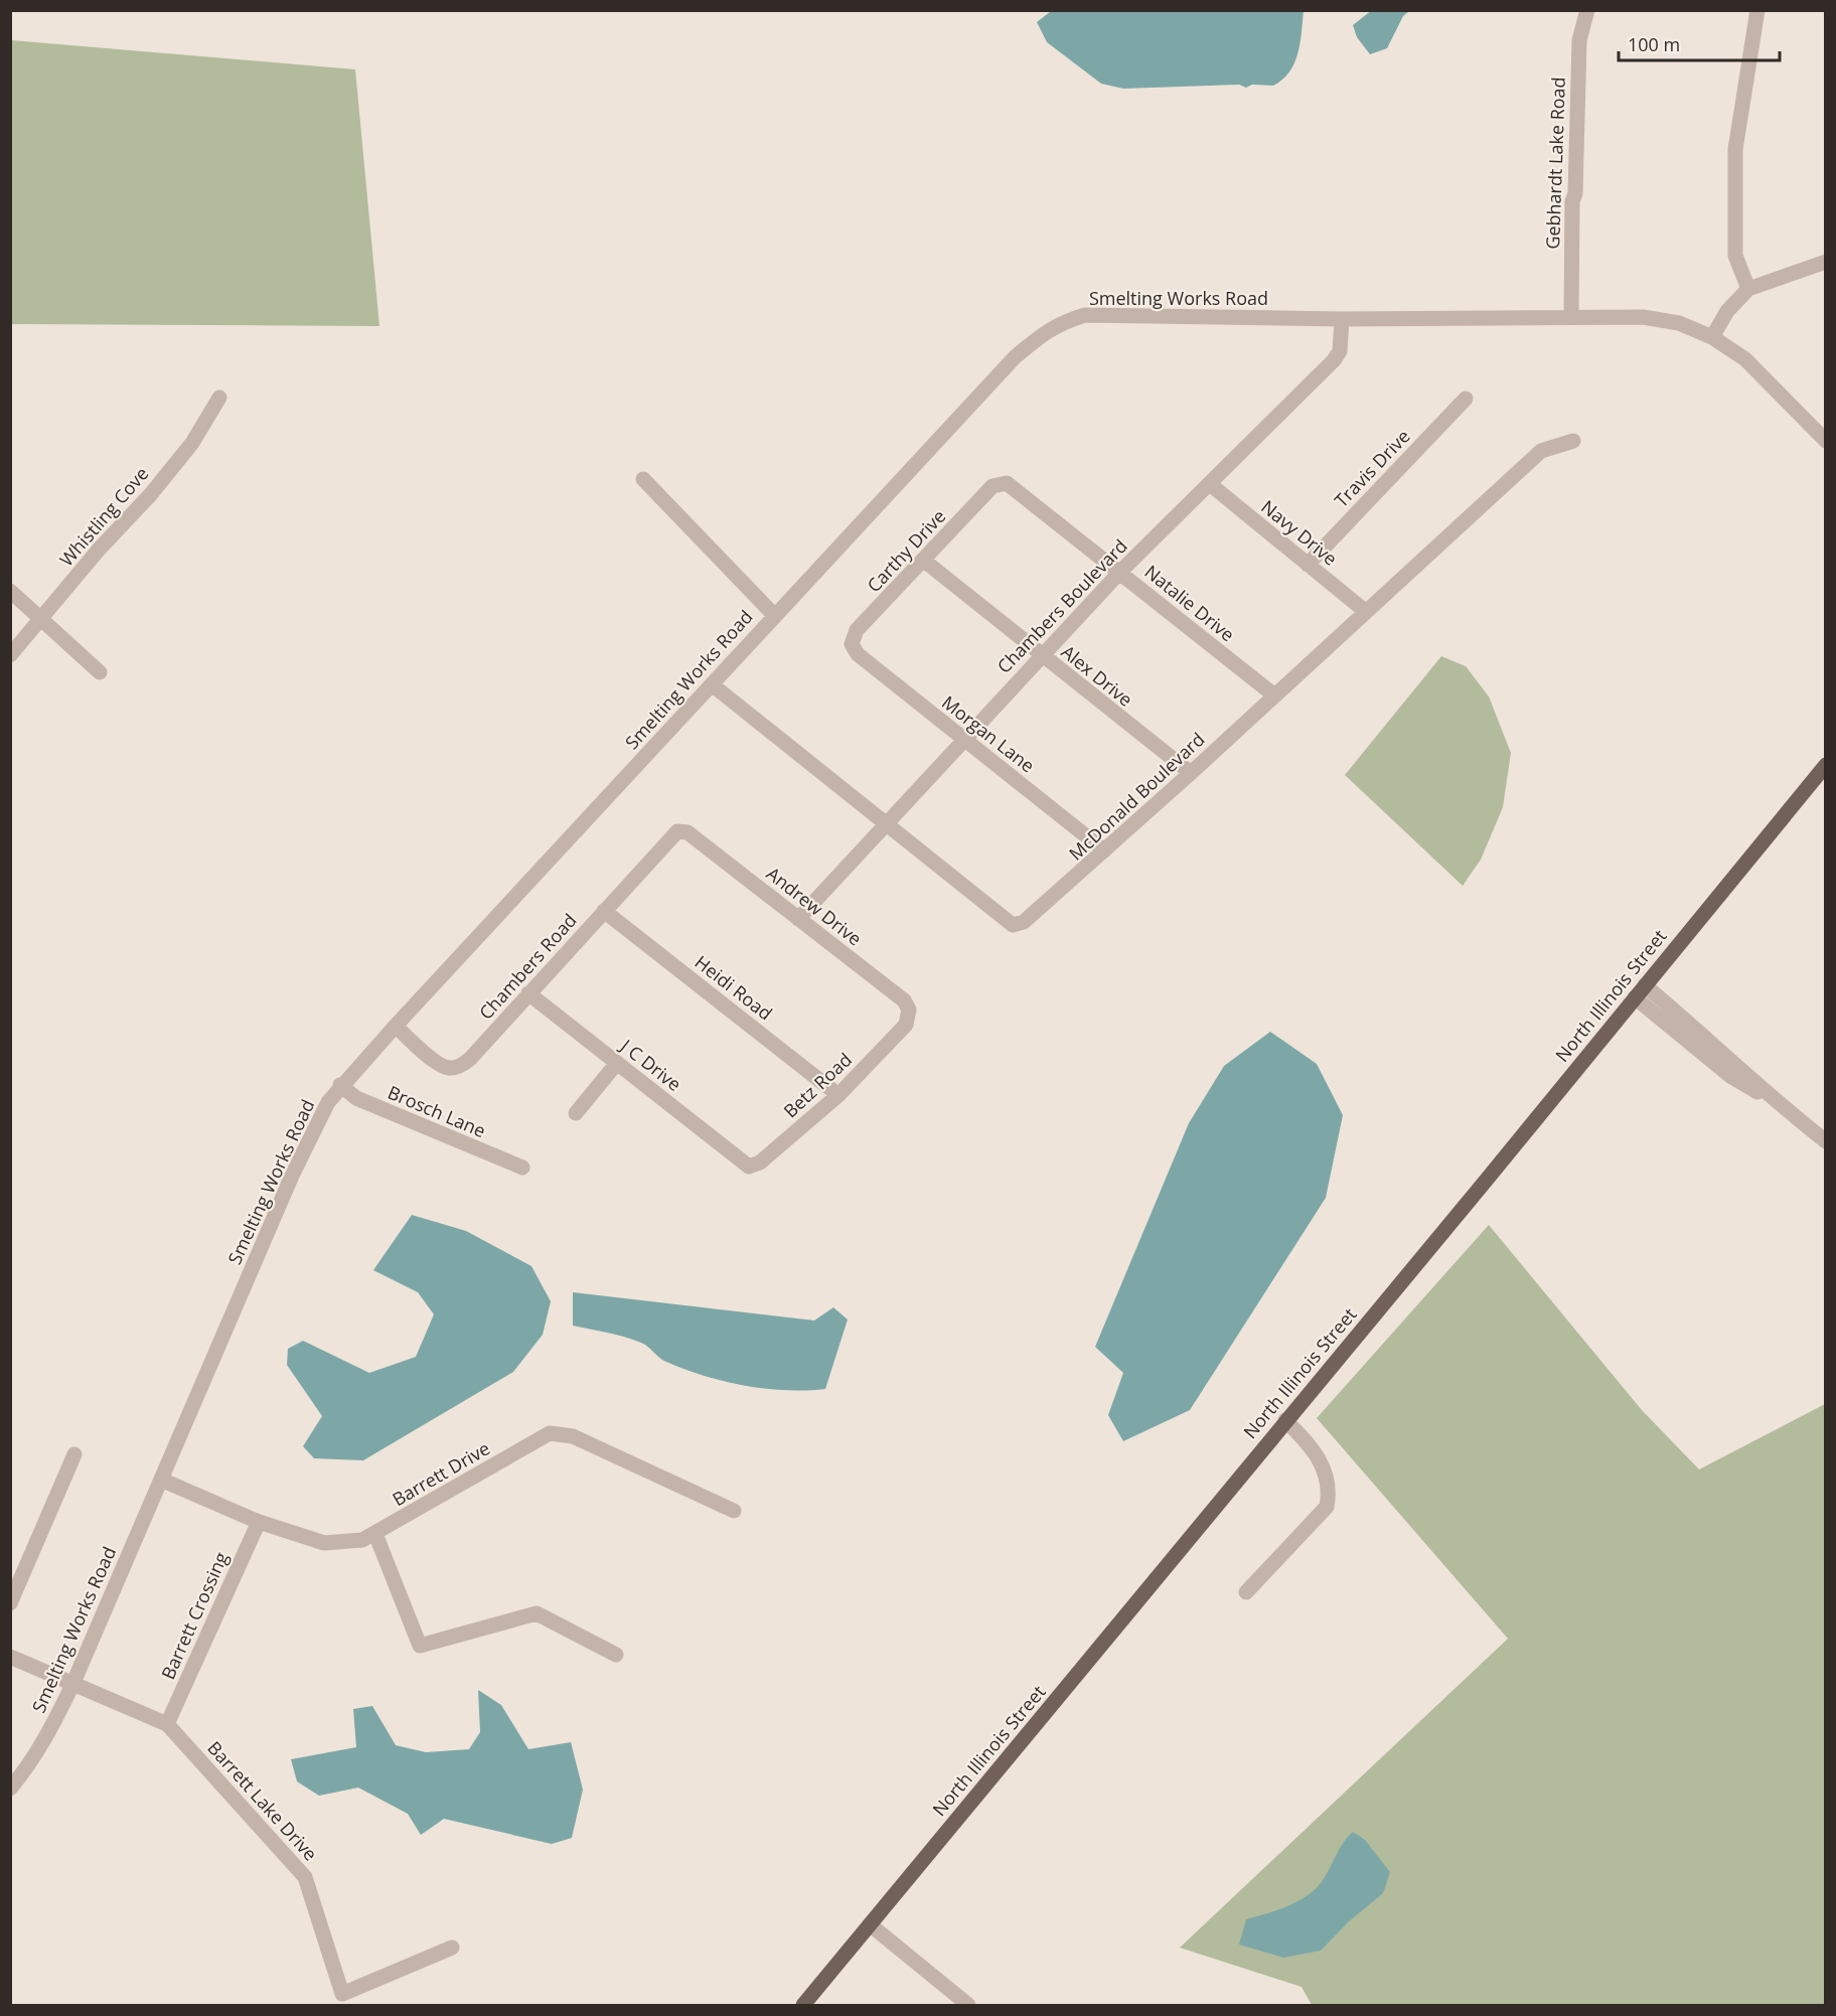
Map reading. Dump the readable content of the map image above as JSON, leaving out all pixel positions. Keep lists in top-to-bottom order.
{
  "streets": {
    "main road": ["North Illinois Street"],
    "street": [
      "Gebhardt Lake Road",
      "Smelting Works Road",
      "Travis Drive",
      "Whistling Cove",
      "Navy Drive",
      "Carthy Drive",
      "Natalie Drive",
      "Chambers Boulevard",
      "Alex Drive",
      "Morgan Lane",
      "McDonald Boulevard",
      "Andrew Drive",
      "Chambers Road",
      "Heidi Road",
      "J C Drive",
      "Betz Road",
      "Brosch Lane",
      "Barrett Drive",
      "Barrett Crossing",
      "Barrett Lake Drive"
    ]
  },
  "crossings": [
    ["Gebhardt Lake Road", "Smelting Works Road"],
    ["Smelting Works Road", "Chambers Boulevard"],
    ["Smelting Works Road", "McDonald Boulevard"],
    ["Smelting Works Road", "Chambers Road"],
    ["Smelting Works Road", "Brosch Lane"],
    ["Smelting Works Road", "Barrett Drive"],
    ["Smelting Works Road", "Barrett Lake Drive"],
    ["Travis Drive", "Navy Drive"],
    ["Navy Drive", "Chambers Boulevard"],
    ["Navy Drive", "McDonald Boulevard"],
    ["Carthy Drive", "Natalie Drive"],
    ["Carthy Drive", "Alex Drive"],
    ["Carthy Drive", "Morgan Lane"],
    ["Natalie Drive", "Chambers Boulevard"],
    ["Natalie Drive", "McDonald Boulevard"],
    ["Chambers Boulevard", "Alex Drive"],
    ["Chambers Boulevard", "Morgan Lane"],
    ["Chambers Boulevard", "McDonald Boulevard"],
    ["Chambers Boulevard", "Andrew Drive"],
    ["Alex Drive", "McDonald Boulevard"],
    ["Morgan Lane", "McDonald Boulevard"],
    ["Andrew Drive", "Chambers Road"],
    ["Andrew Drive", "Betz Road"],
    ["Chambers Road", "Heidi Road"],
    ["Chambers Road", "J C Drive"],
    ["Heidi Road", "Betz Road"],
    ["J C Drive", "Betz Road"],
    ["Barrett Drive", "Barrett Crossing"],
    ["Barrett Crossing", "Barrett Lake Drive"]
  ],
  "scale_bar": "100 m"
}
